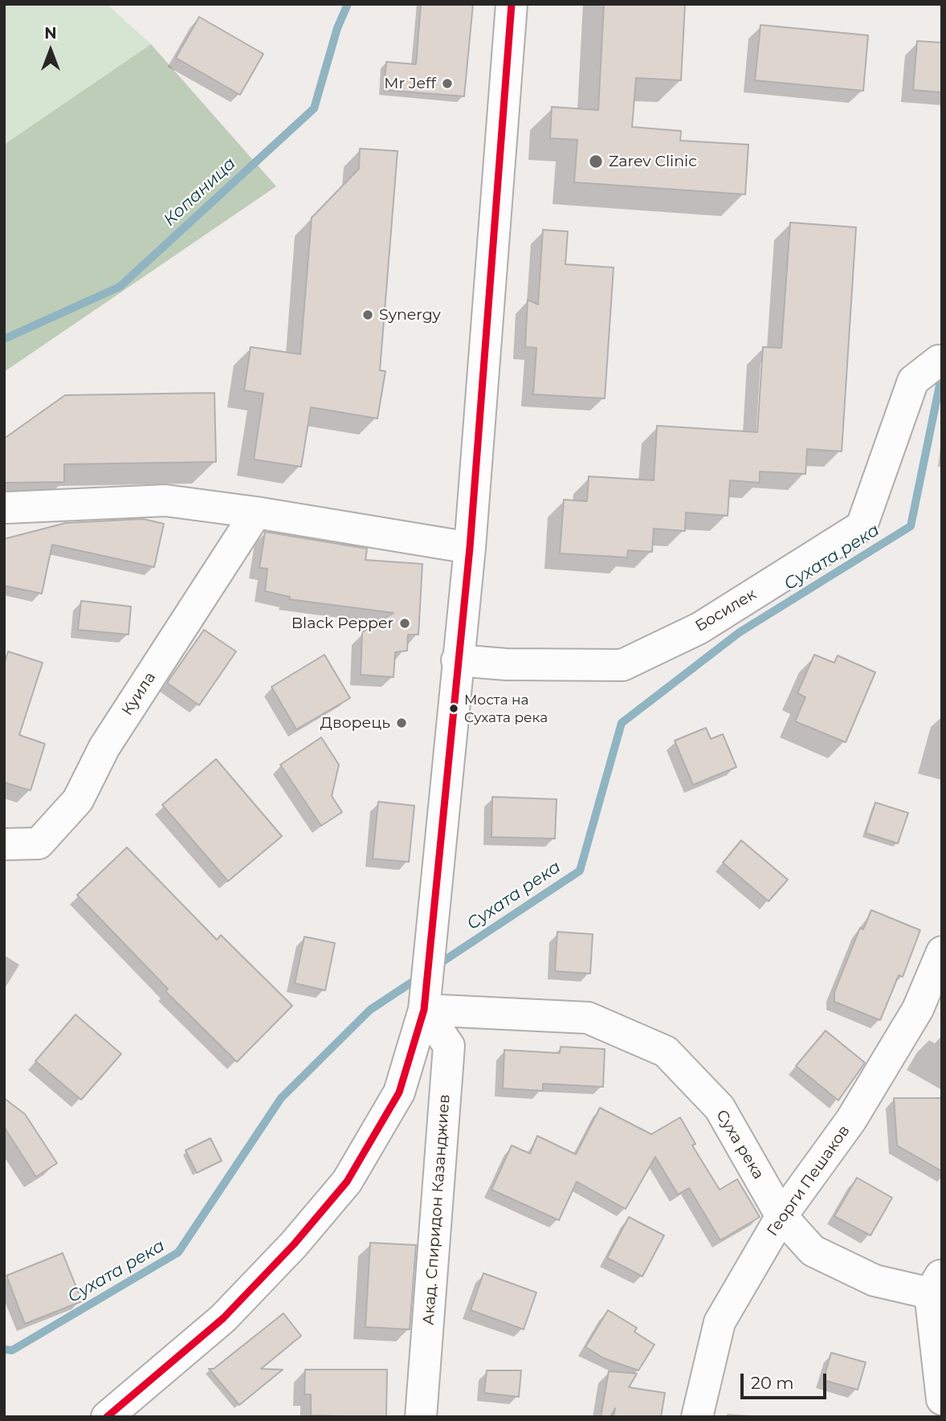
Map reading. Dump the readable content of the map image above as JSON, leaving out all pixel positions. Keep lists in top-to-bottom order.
{
  "streets": {
    "street": [
      "Босилек",
      "Куила",
      "Суха река",
      "Георги Пешаков",
      "Акад. Спиридон Казанджиев"
    ]
  },
  "crossings": [
    ["Суха река", "Георги Пешаков"],
    ["Суха река", "Акад. Спиридон Казанджиев"]
  ],
  "water": ["Копаница", "Сухата река"],
  "places": [
    "Mr Jeff",
    "Zarev Clinic",
    "Synergy",
    "Black Pepper",
    "Моста на Сухата река",
    "Дворець"
  ],
  "scale_bar": "20 m",
  "north": "top"
}
